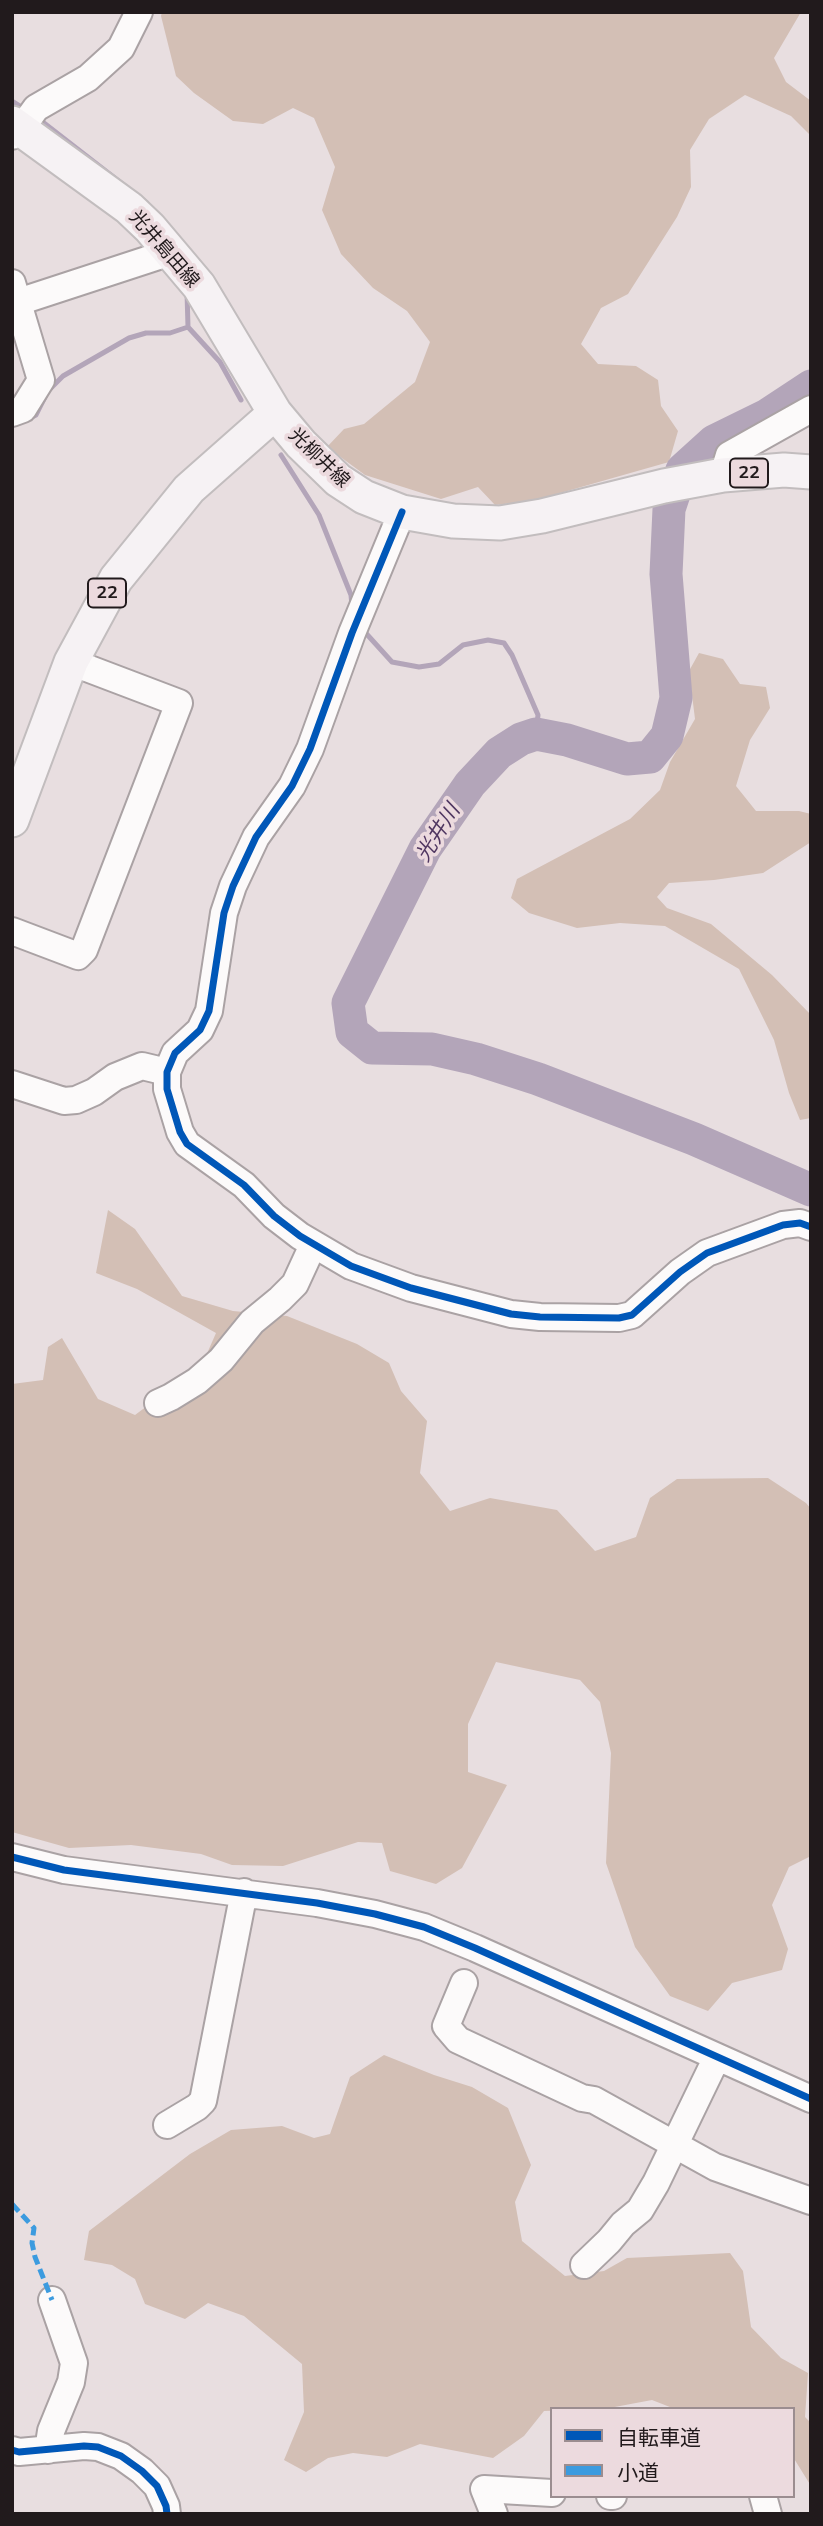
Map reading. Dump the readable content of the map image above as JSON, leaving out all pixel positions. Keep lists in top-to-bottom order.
{
  "streets": {
    "main road": ["光井島田線", "光柳井線", "22"]
  },
  "crossings": [
    ["光井島田線", "光柳井線"]
  ],
  "water": ["光井川"],
  "legend": ["自転車道", "小道"]
}
